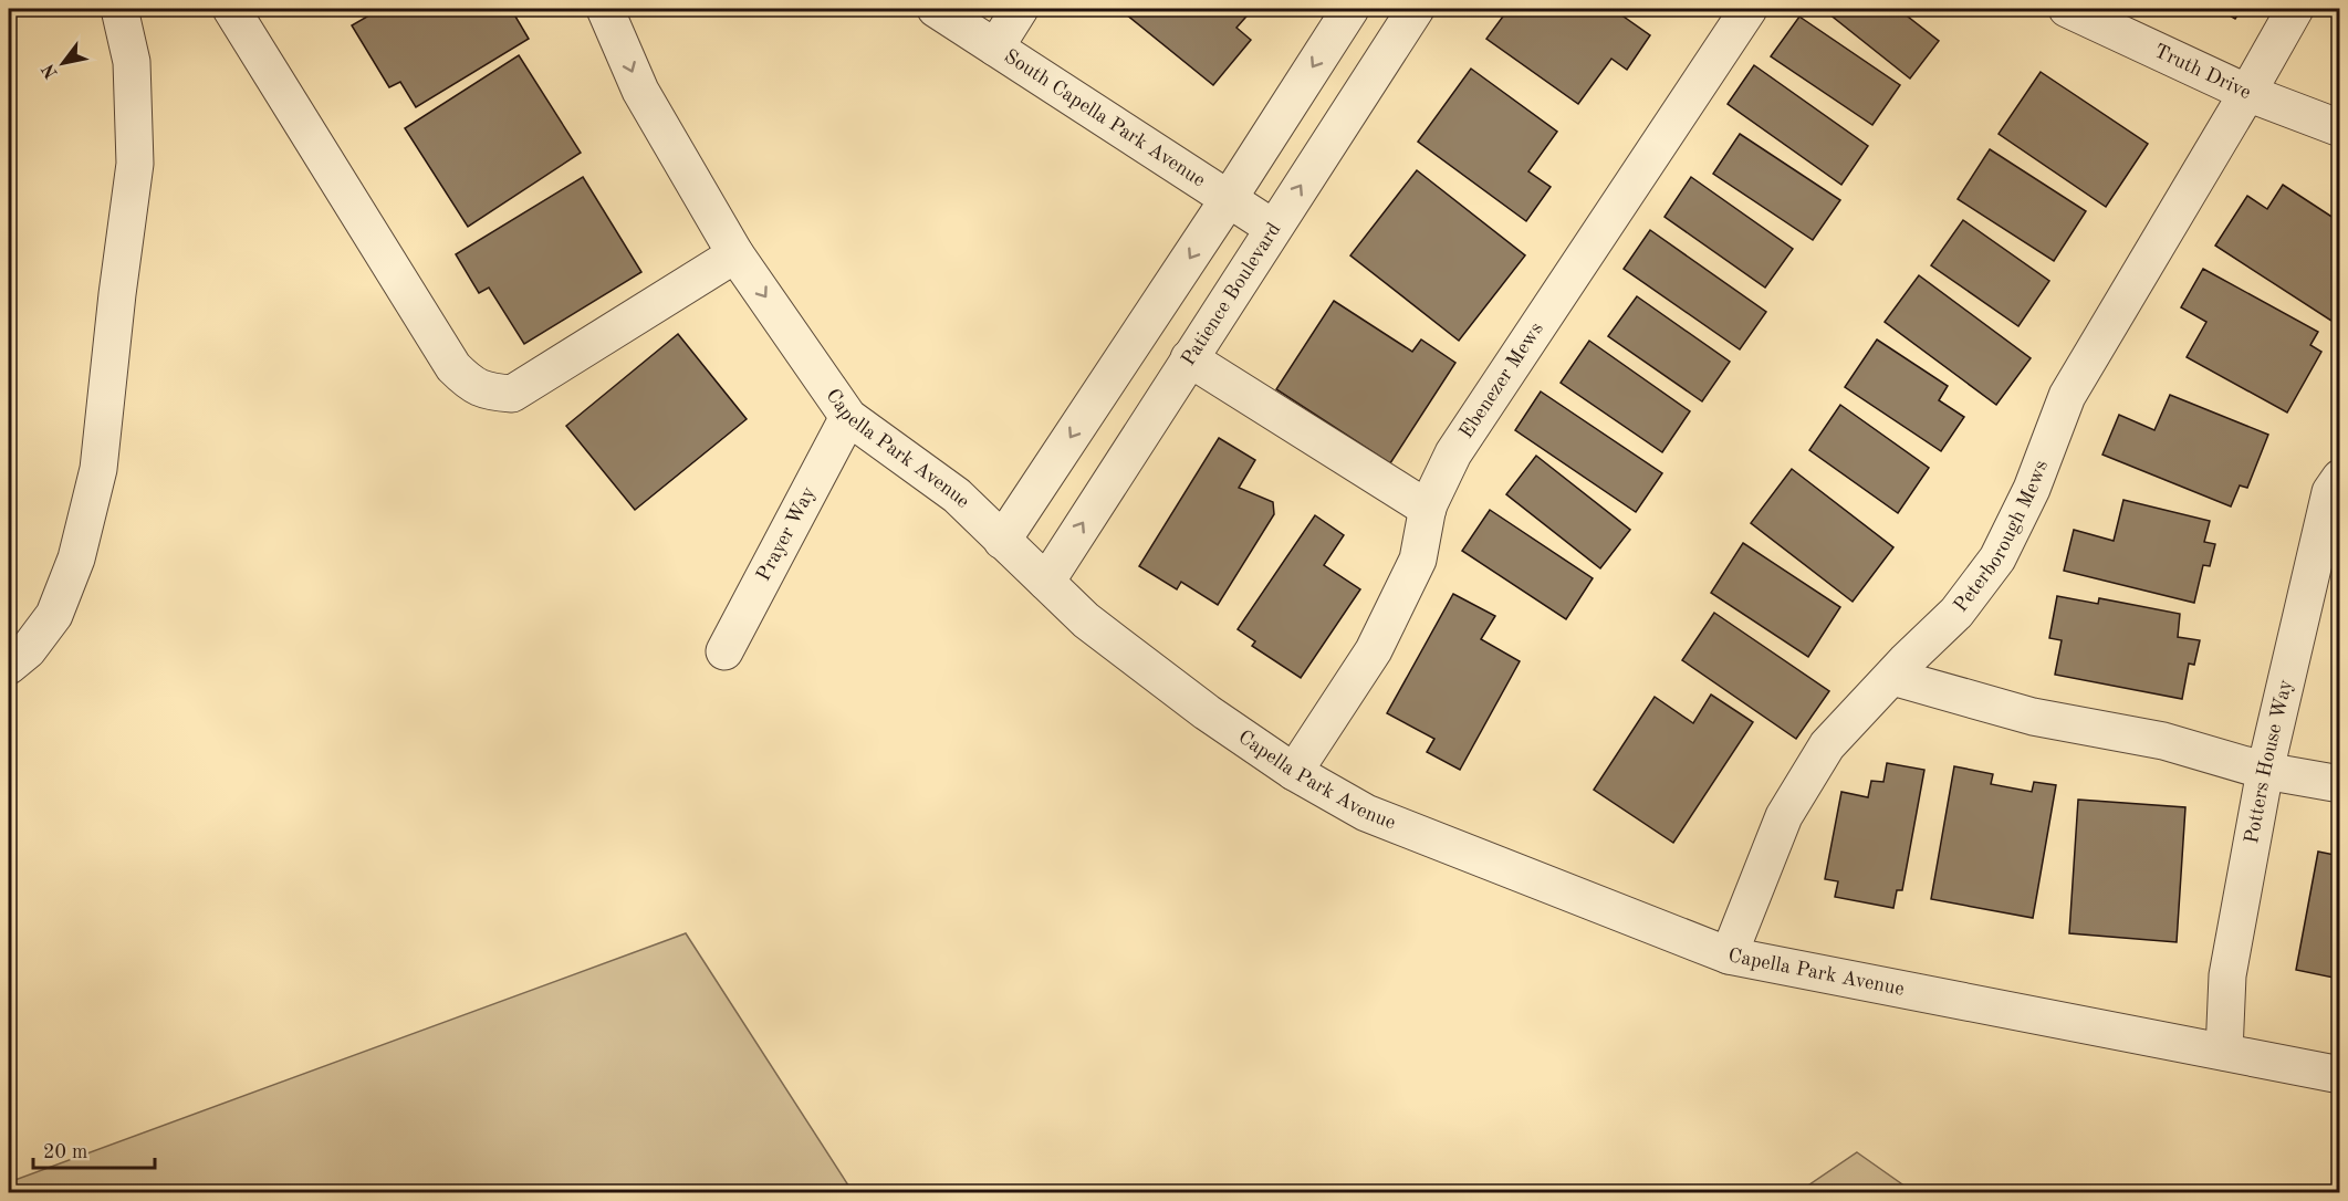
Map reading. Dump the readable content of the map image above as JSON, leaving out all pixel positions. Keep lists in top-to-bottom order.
{
  "streets": {
    "street": [
      "Truth Drive",
      "South Capella Park Avenue",
      "Patience Boulevard",
      "Ebenezer Mews",
      "Capella Park Avenue",
      "Prayer Way",
      "Peterborough Mews",
      "Potters House Way"
    ]
  },
  "crossings": [
    ["Truth Drive", "Peterborough Mews"],
    ["South Capella Park Avenue", "Patience Boulevard"],
    ["Patience Boulevard", "Capella Park Avenue"],
    ["Ebenezer Mews", "Capella Park Avenue"],
    ["Capella Park Avenue", "Prayer Way"],
    ["Capella Park Avenue", "Peterborough Mews"],
    ["Capella Park Avenue", "Potters House Way"]
  ],
  "scale_bar": "20 m",
  "north": "bottom left"
}
